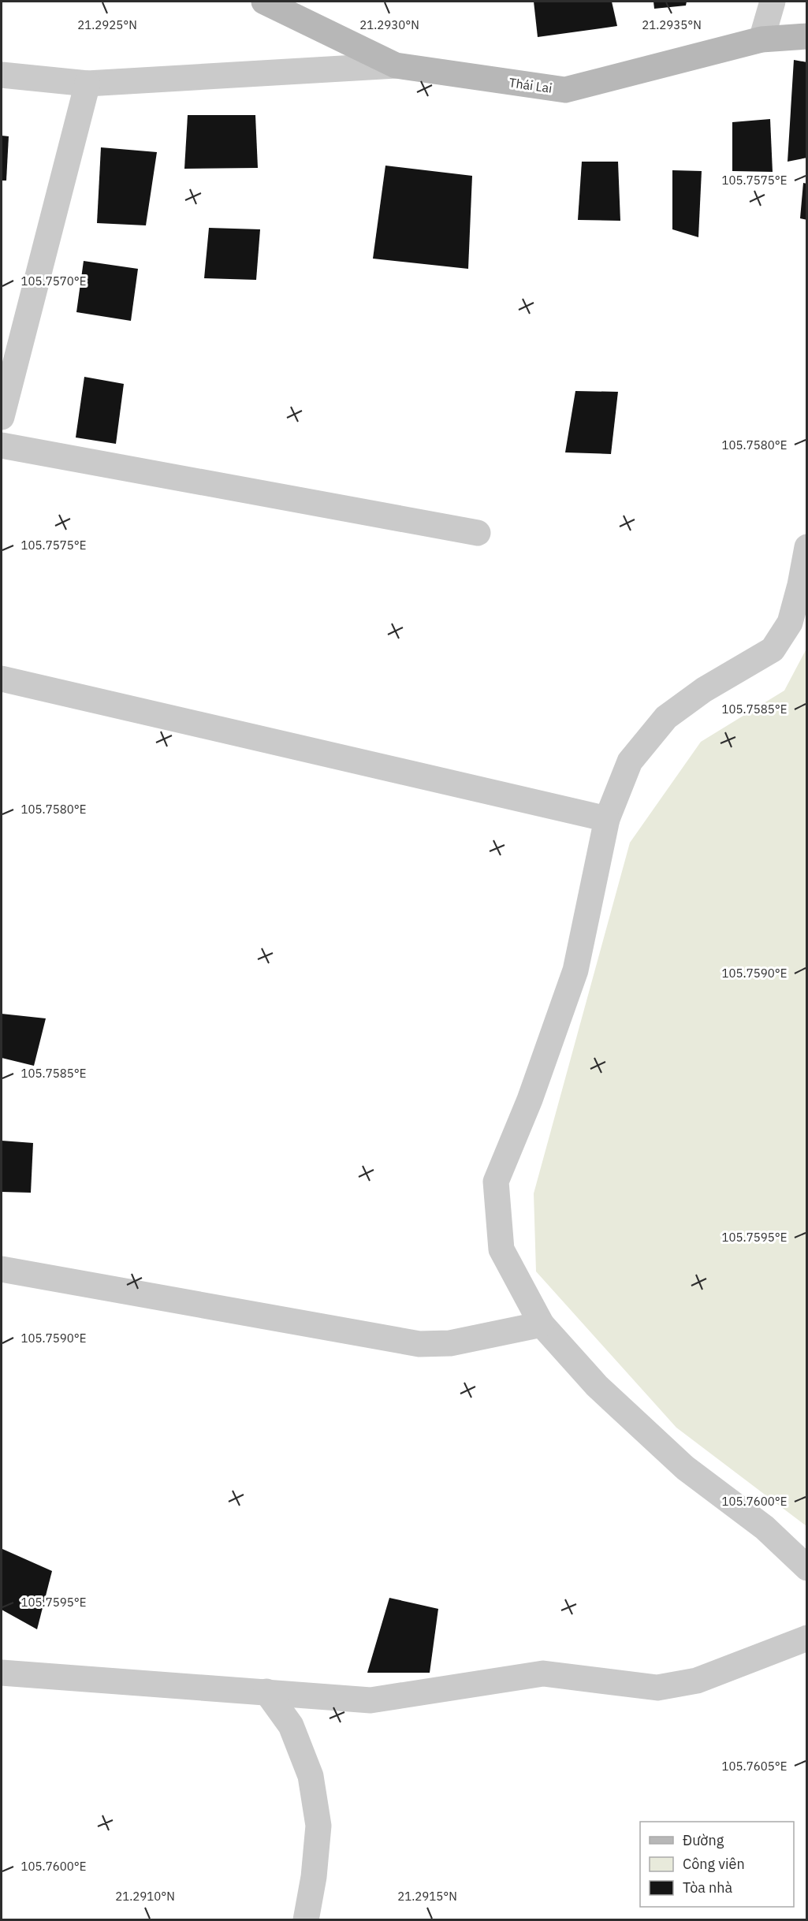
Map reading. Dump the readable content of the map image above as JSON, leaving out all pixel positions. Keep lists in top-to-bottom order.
{
  "streets": {
    "street": ["Thái Lai"]
  },
  "legend": ["Đường", "Công viên", "Tòa nhà"],
  "coordinates": [
    "21.2925°N",
    "21.2930°N",
    "21.2935°N",
    "105.7575°E",
    "105.7570°E",
    "105.7580°E",
    "105.7585°E",
    "105.7590°E",
    "105.7595°E",
    "105.7600°E",
    "105.7605°E",
    "21.2910°N",
    "21.2915°N"
  ]
}
